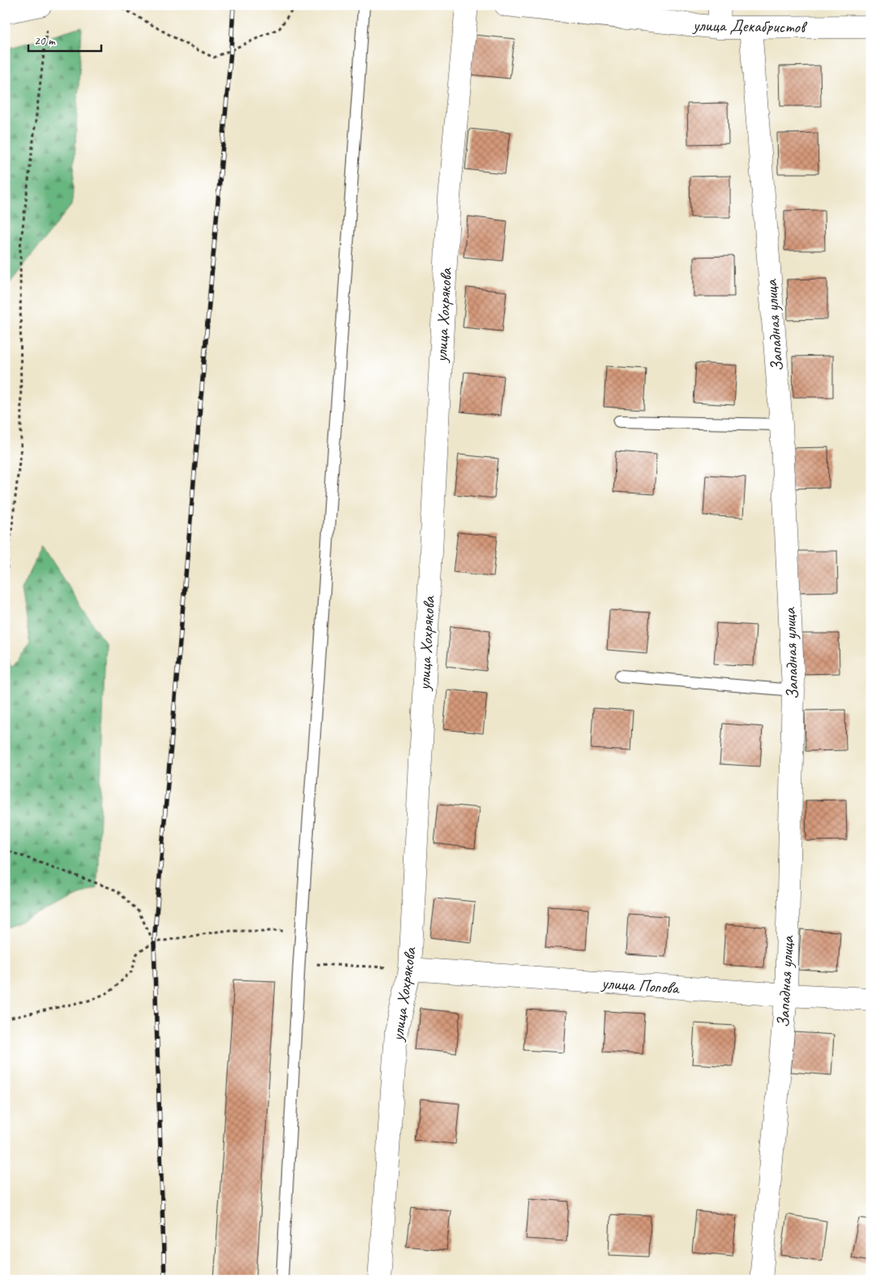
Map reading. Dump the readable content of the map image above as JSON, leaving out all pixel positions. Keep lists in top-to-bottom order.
{
  "streets": {
    "street": [
      "улица Декабристов",
      "улица Хохрякова",
      "Западная улица",
      "улица Попова"
    ]
  },
  "crossings": [
    ["улица Декабристов", "Западная улица"],
    ["улица Хохрякова", "улица Попова"],
    ["Западная улица", "улица Попова"]
  ],
  "scale_bar": "20 m"
}
